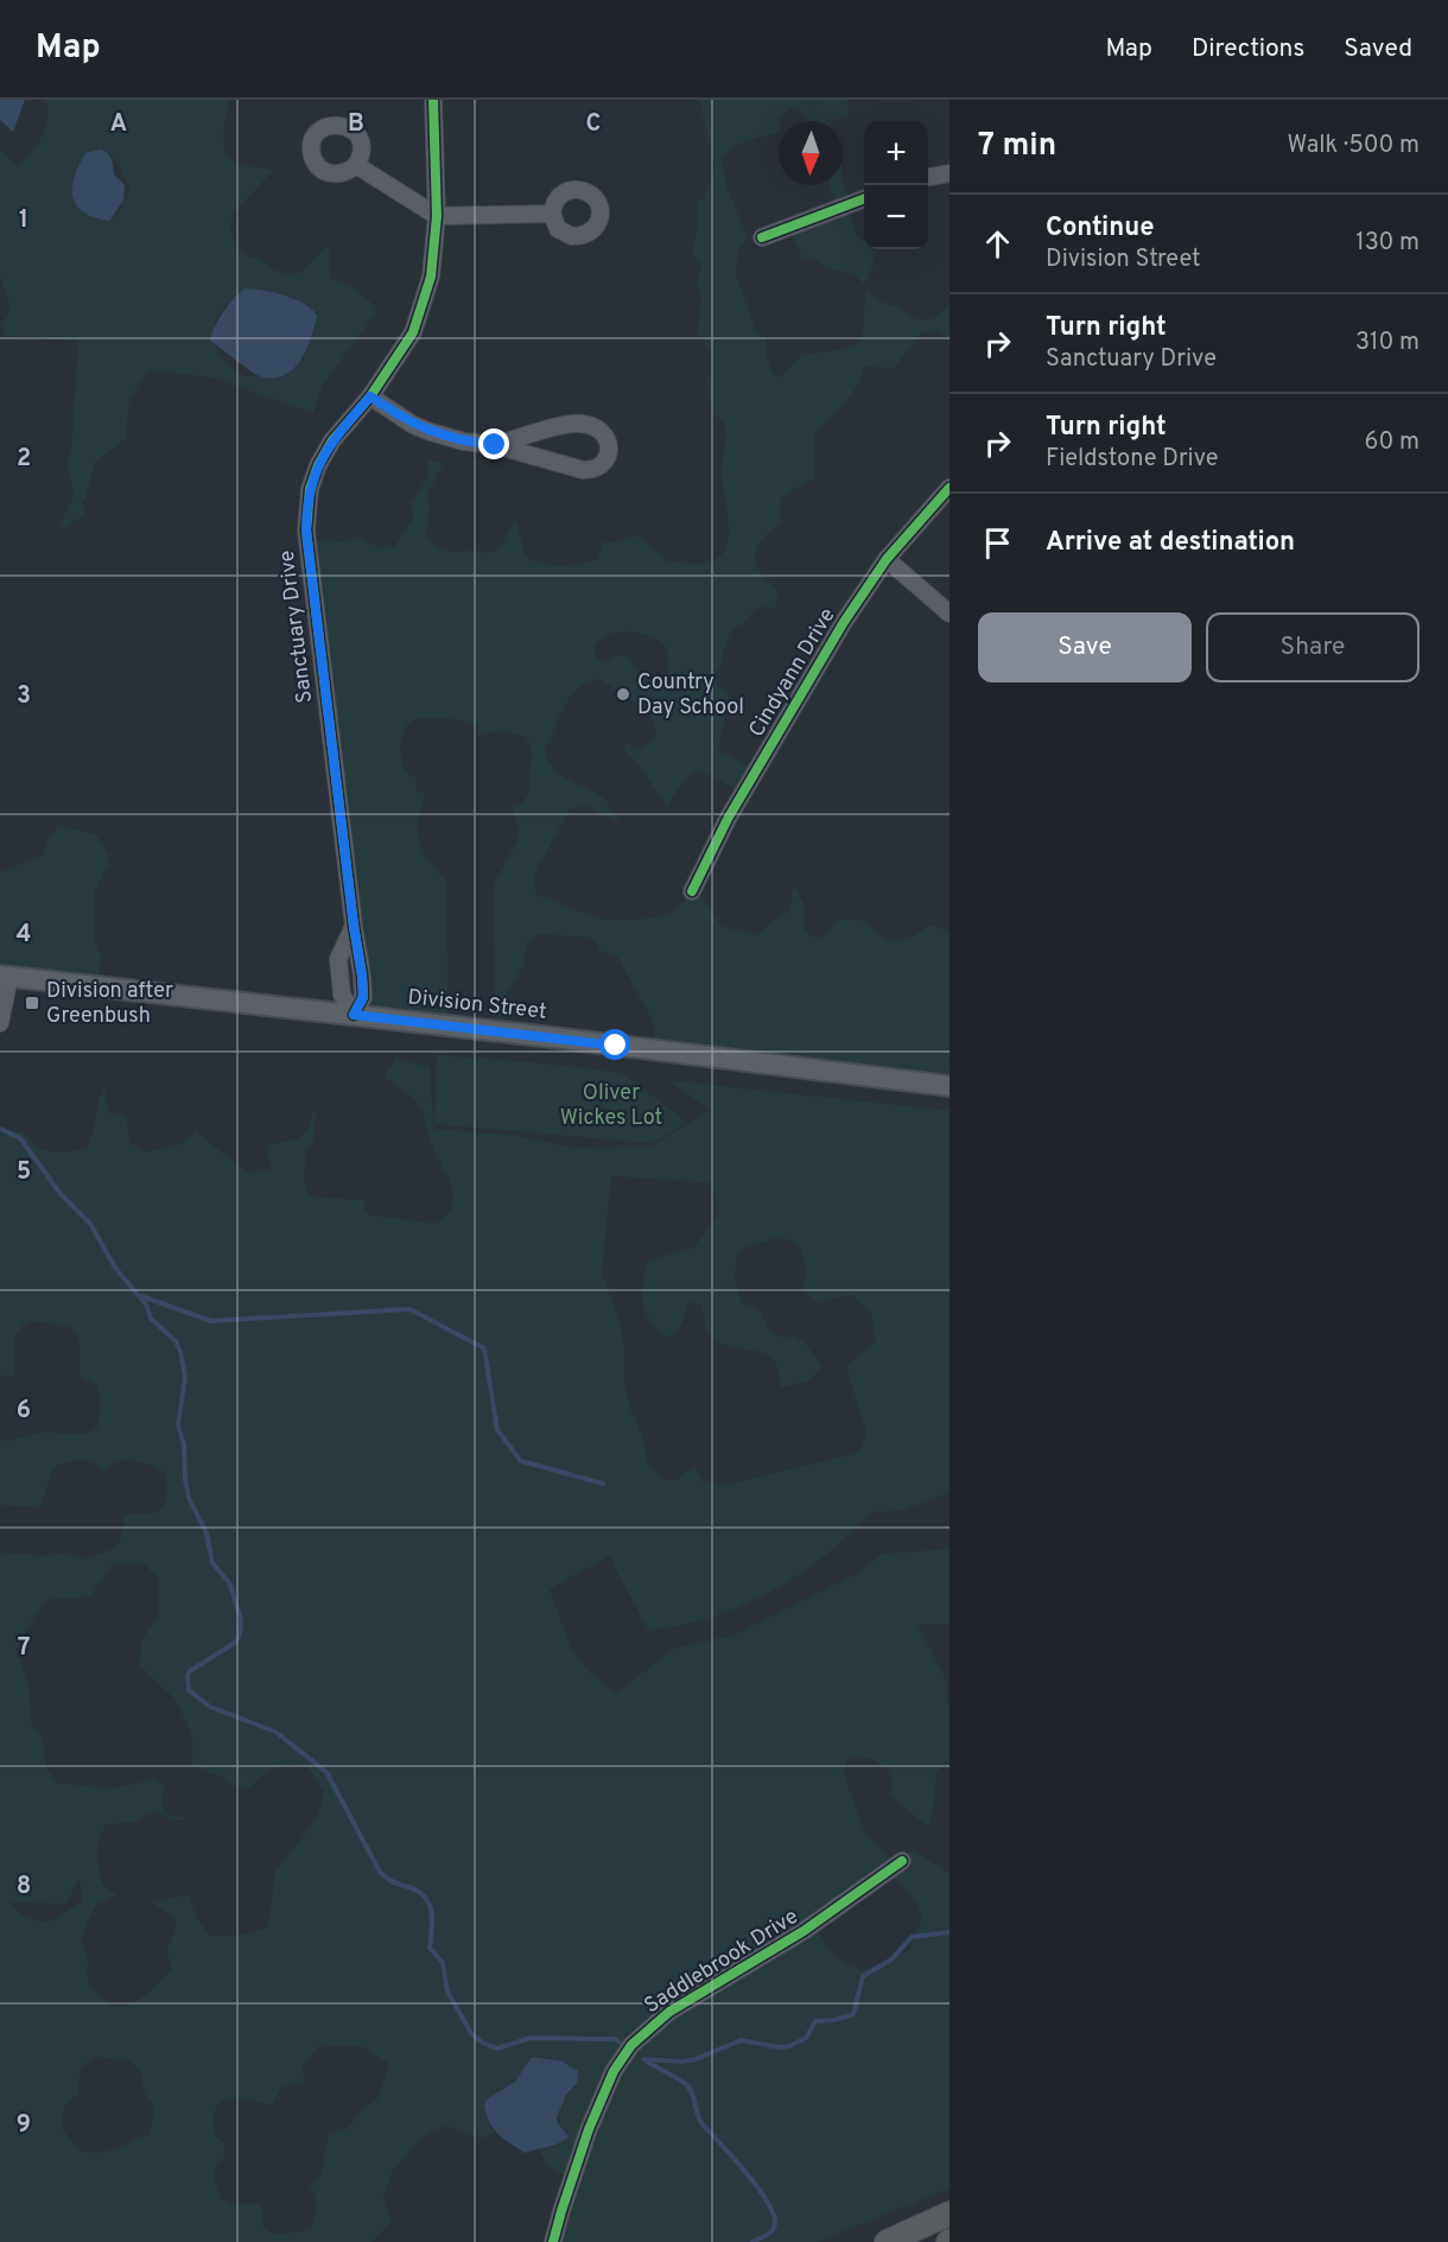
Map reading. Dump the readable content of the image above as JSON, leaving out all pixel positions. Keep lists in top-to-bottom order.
{
  "streets": {
    "main road": ["Division Street"],
    "street": ["Sanctuary Drive", "Cindyann Drive", "Saddlebrook Drive"]
  },
  "crossings": [
    ["Sanctuary Drive", "Division Street"]
  ],
  "parks": ["Oliver Wickes Lot"],
  "places": {
    "other": ["Country Day School"],
    "transit": ["Division after Greenbush"]
  },
  "north": "bottom",
  "page": {
    "header": "Map",
    "nav": ["Map", "Directions", "Saved"],
    "heading": ["7 min", "Walk · 500 m"],
    "map_buttons": ["+", "−"],
    "list": [
      ["Continue", "Division Street", "130 m"],
      ["Turn right", "Sanctuary Drive", "310 m"],
      ["Turn right", "Fieldstone Drive", "60 m"],
      "Arrive at destination"
    ],
    "buttons": ["Save", "Share"]
  },
  "grid": {
    "columns": ["A", "B", "C"],
    "rows": [
      "1",
      "2",
      "3",
      "4",
      "5",
      "6",
      "7",
      "8",
      "9"
    ]
  }
}
